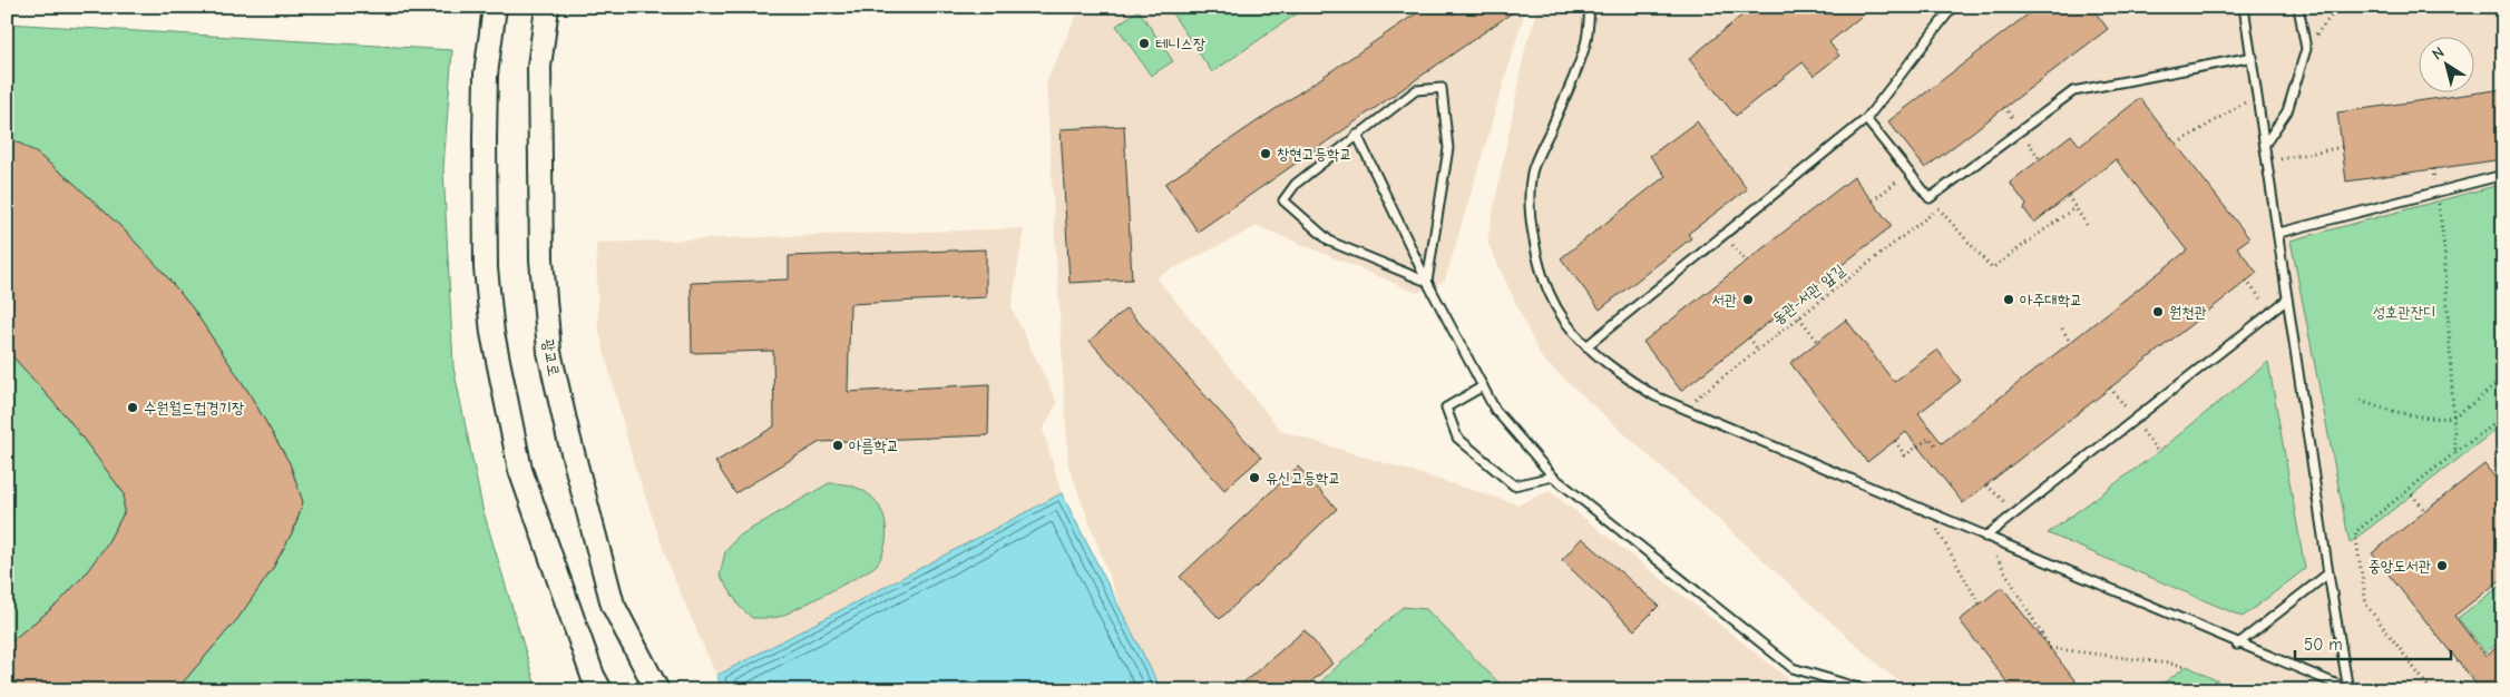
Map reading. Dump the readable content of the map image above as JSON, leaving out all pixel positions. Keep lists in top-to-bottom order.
{
  "streets": {
    "main road": ["광교로"],
    "path": ["동관-서관 앞길"]
  },
  "parks": ["성호관잔디"],
  "places": [
    "테니스장",
    "창현고등학교",
    "서관",
    "아주대학교",
    "원천관",
    "수원월드컵경기장",
    "아름학교",
    "유신고등학교",
    "중앙도서관"
  ],
  "scale_bar": "50 m",
  "north": "top left"
}
